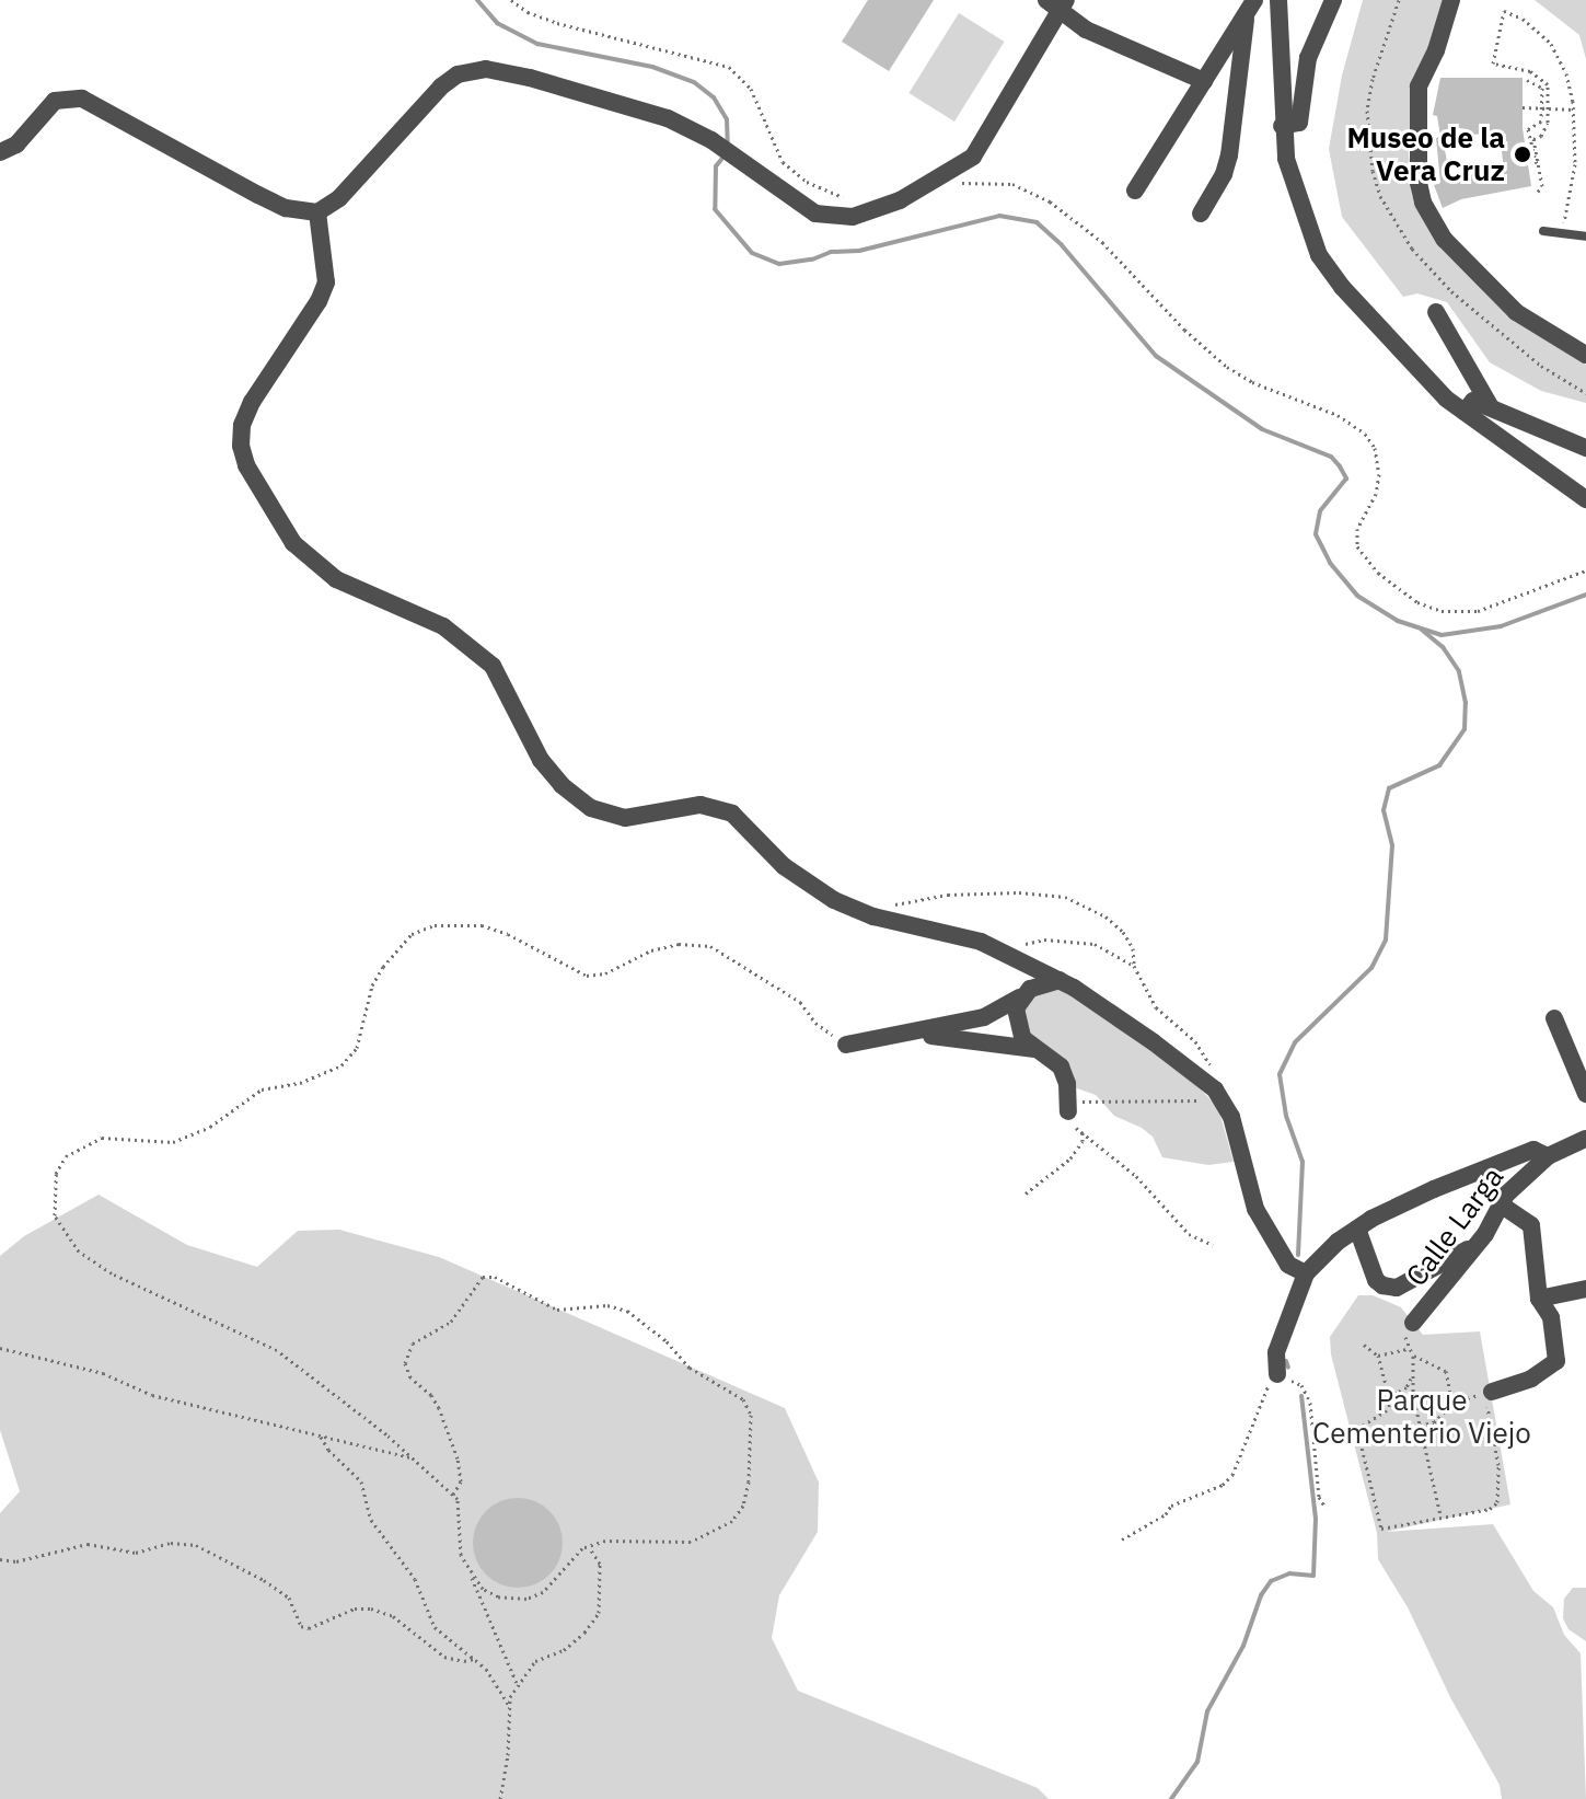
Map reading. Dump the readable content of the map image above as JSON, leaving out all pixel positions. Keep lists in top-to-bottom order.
{
  "streets": {
    "street": ["Calle Larga"]
  },
  "parks": ["Parque Cementerio Viejo"],
  "places": ["Museo de la Vera Cruz"]
}
